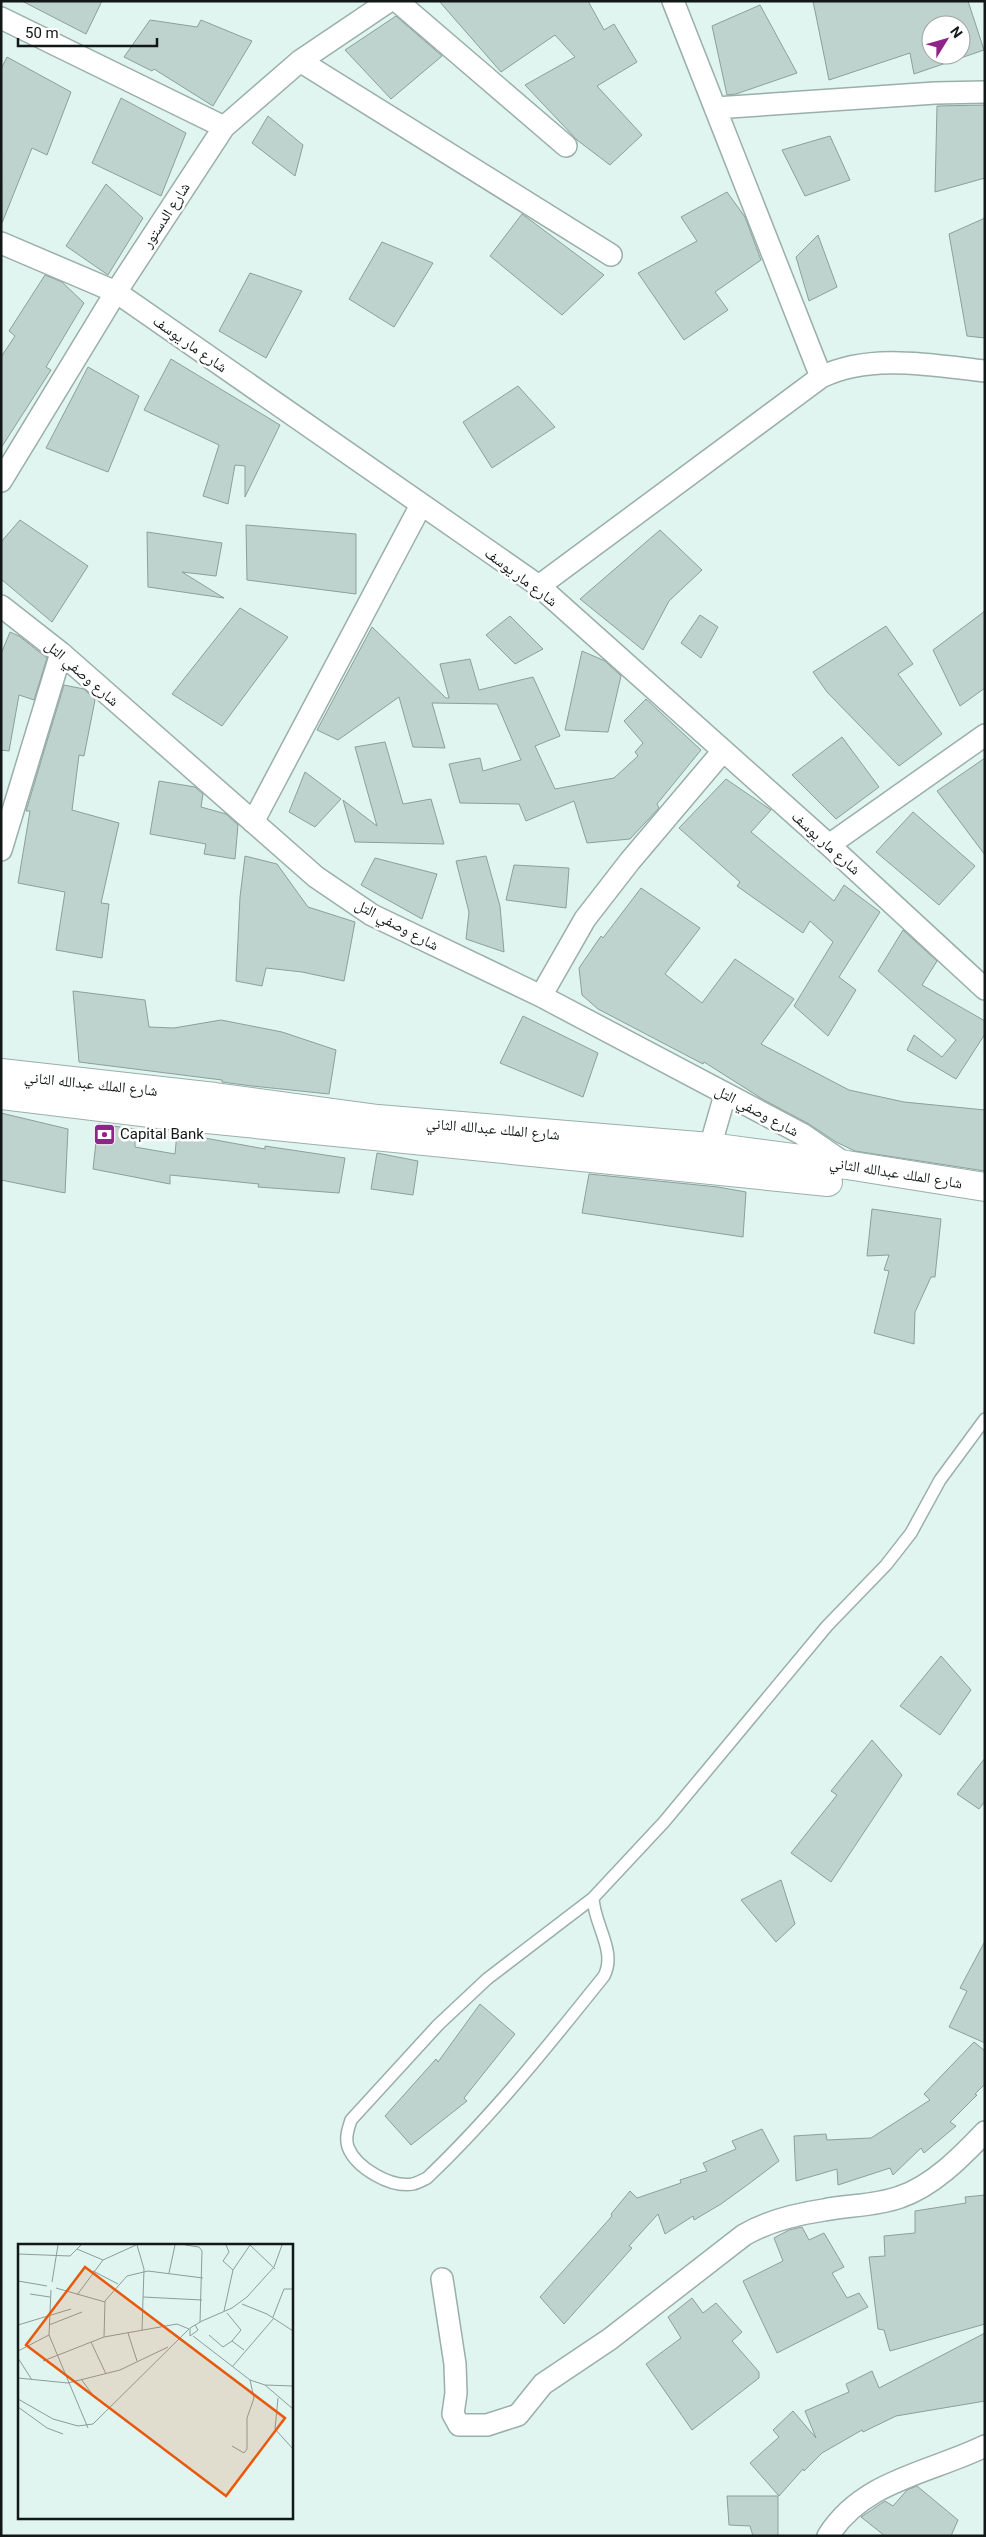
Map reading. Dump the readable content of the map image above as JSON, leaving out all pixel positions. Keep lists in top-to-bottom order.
{
  "streets": {
    "main road": ["شارع الملك عبدالله الثاني"],
    "street": ["شارع الدستور", "شارع مار يوسف", "شارع وصفي التل"]
  },
  "crossings": [
    ["شارع الدستور", "شارع مار يوسف"],
    ["شارع وصفي التل", "شارع الملك عبدالله الثاني"]
  ],
  "places": {
    "bank": ["Capital Bank"]
  },
  "scale_bar": "50 m",
  "north": "top right"
}
